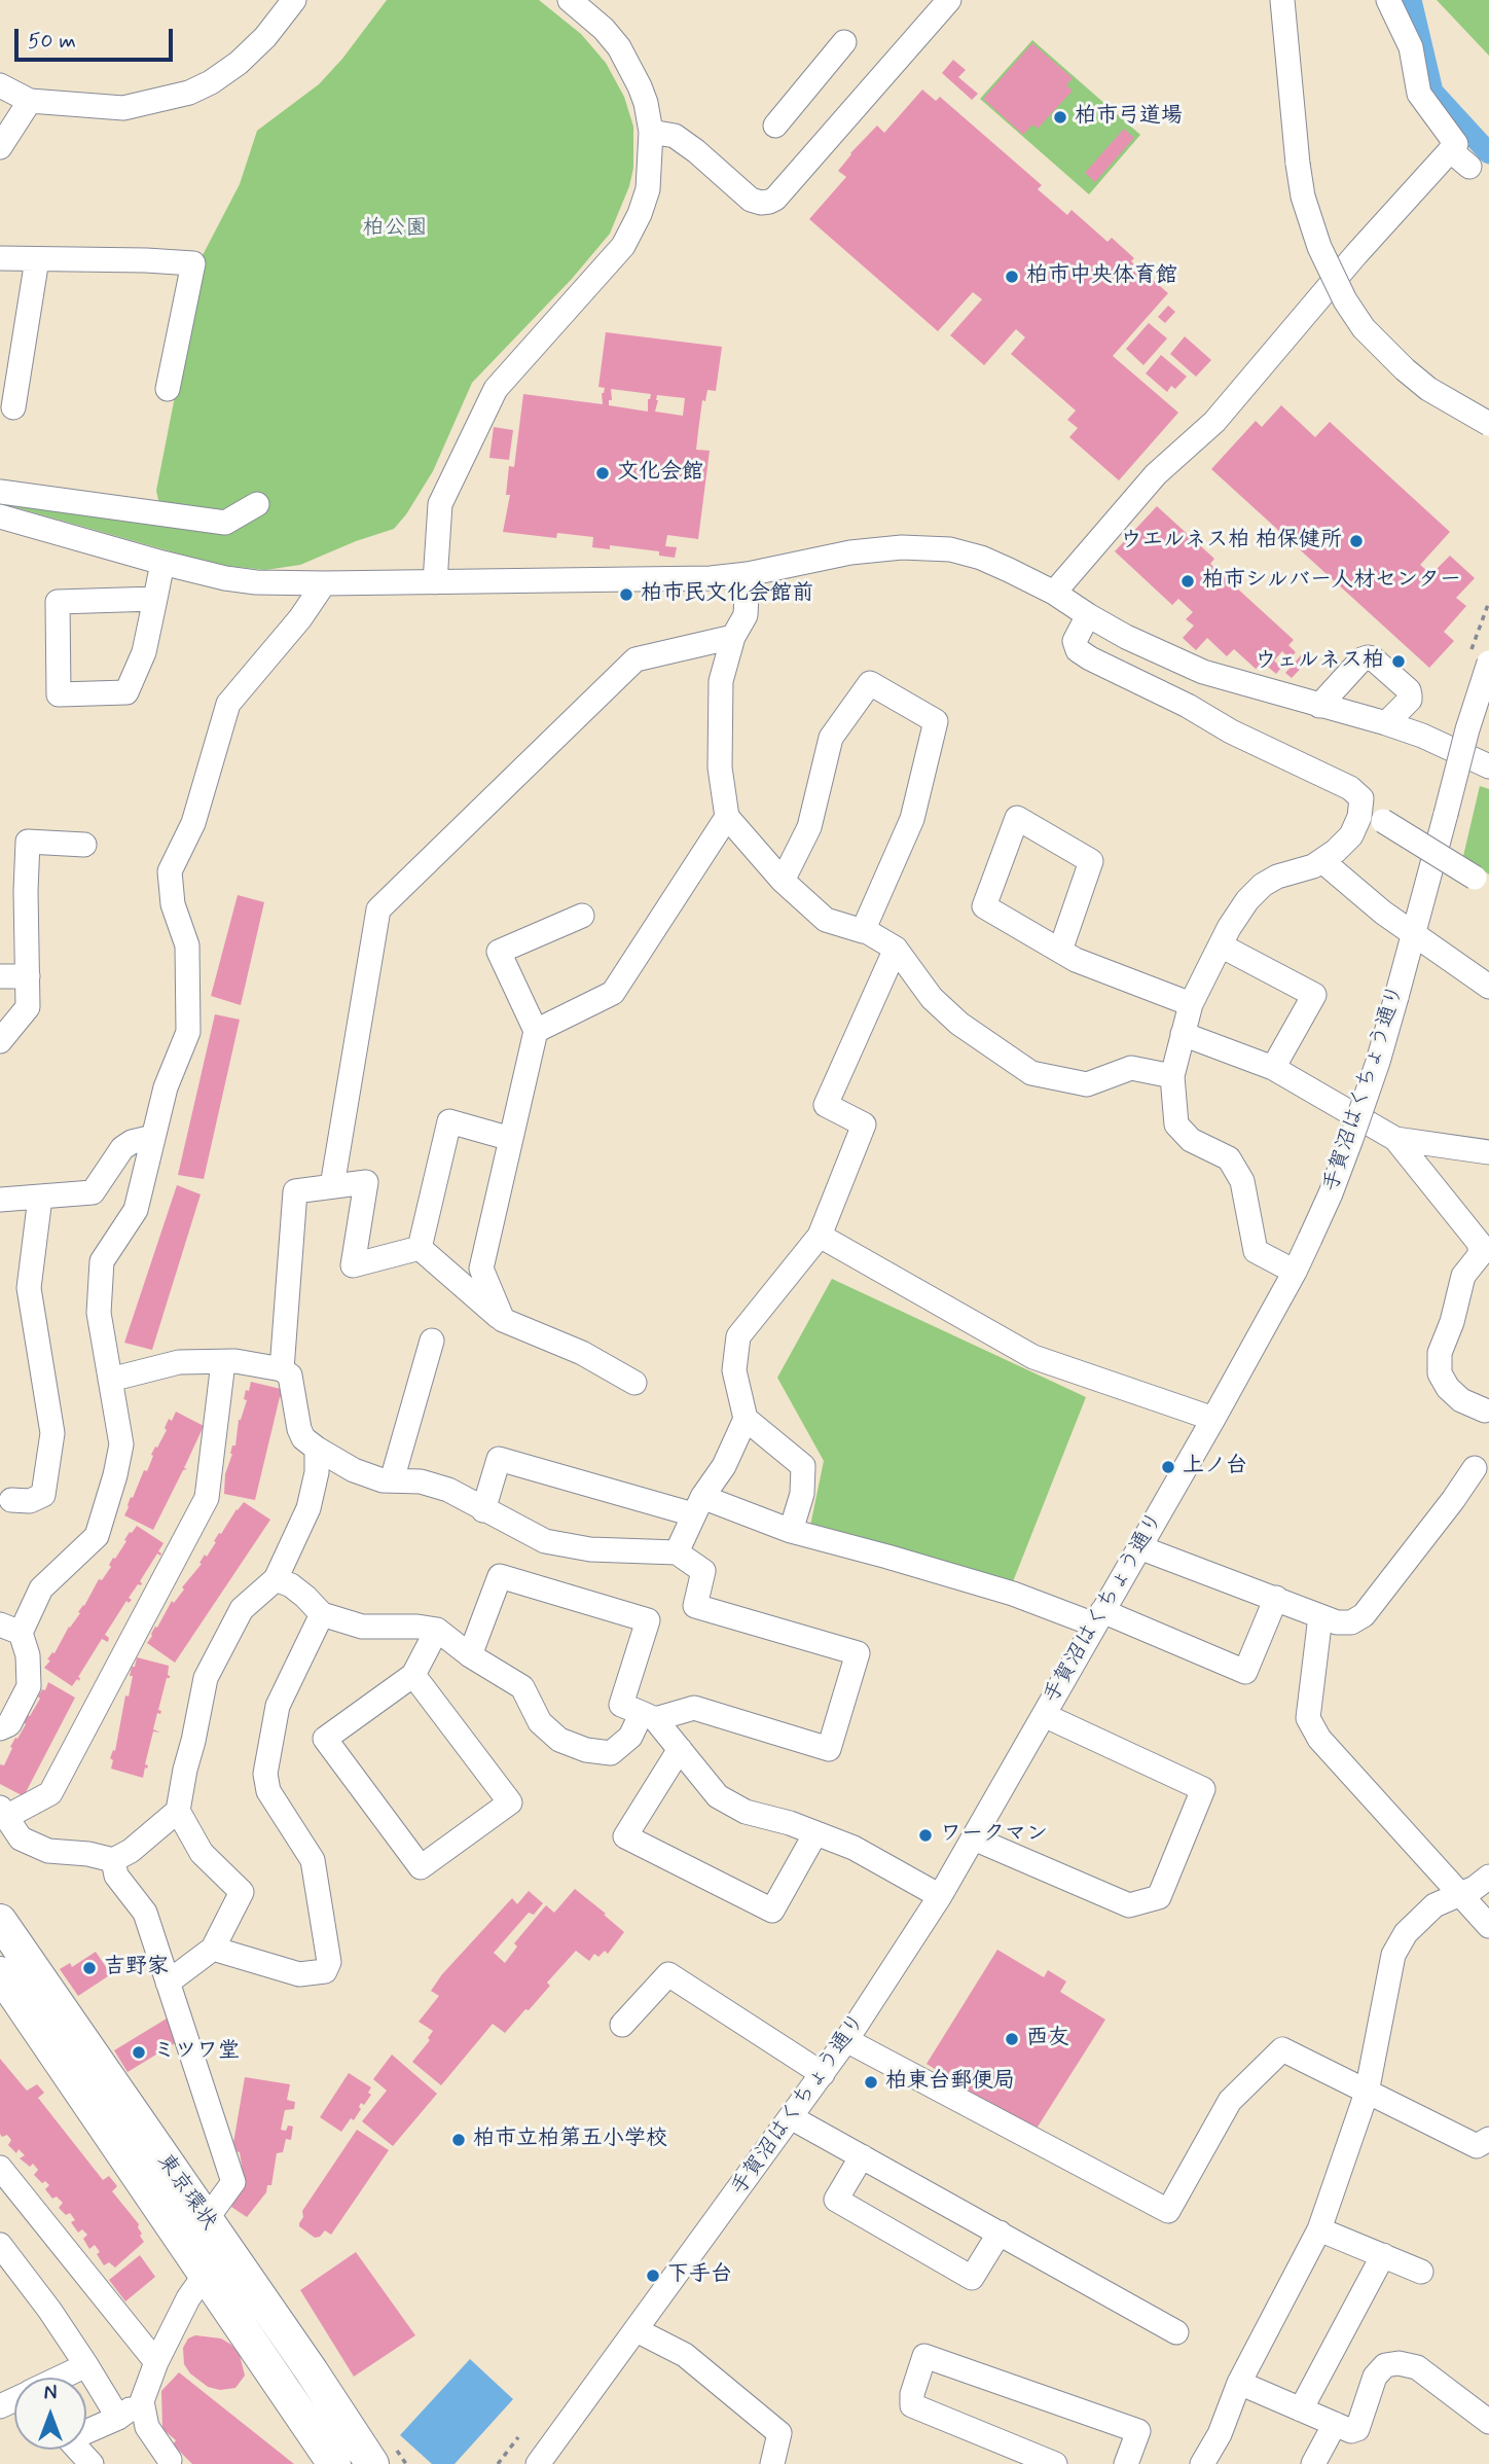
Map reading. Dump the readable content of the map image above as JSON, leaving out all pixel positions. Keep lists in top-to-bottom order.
{
  "streets": {
    "highway": ["東京環状"],
    "street": ["手賀沼はくちょう通り"]
  },
  "parks": ["柏公園"],
  "places": [
    "柏市弓道場",
    "柏市中央体育館",
    "文化会館",
    "ウエルネス柏 柏保健所",
    "柏市シルバー人材センター",
    "柏市民文化会館前",
    "ウェルネス柏",
    "上ノ台",
    "ワークマン",
    "吉野家",
    "西友",
    "ミツワ堂",
    "柏東台郵便局",
    "柏市立柏第五小学校",
    "下手台"
  ],
  "scale_bar": "50 m",
  "north": "top"
}
